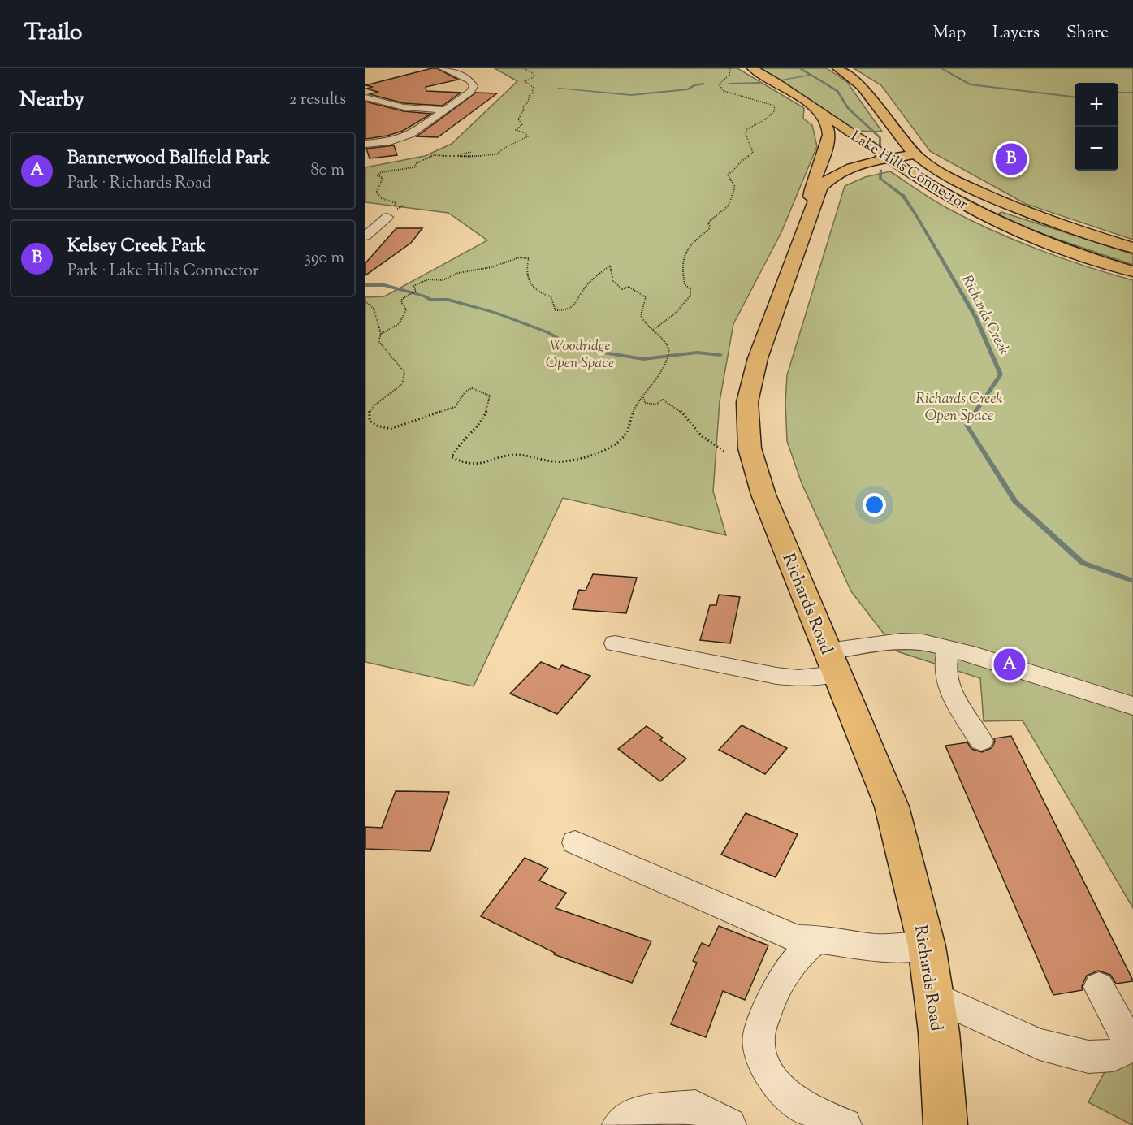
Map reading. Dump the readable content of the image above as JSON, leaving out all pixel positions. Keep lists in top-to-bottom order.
{
  "streets": {
    "main road": ["Lake Hills Connector", "Richards Road"]
  },
  "crossings": [
    ["Lake Hills Connector", "Richards Road"]
  ],
  "water": ["Richards Creek"],
  "parks": ["Woodridge Open Space", "Richards Creek Open Space"],
  "page": {
    "header": "Trailo",
    "nav": ["Map", "Layers", "Share"],
    "heading": ["Nearby", "2 results"],
    "map_buttons": ["+", "−"],
    "list": [
      {
        "mark": "A",
        "name": "Bannerwood Ballfield Park",
        "note": "Park · Richards Road",
        "value": "80 m"
      },
      {
        "mark": "B",
        "name": "Kelsey Creek Park",
        "note": "Park · Lake Hills Connector",
        "value": "390 m"
      }
    ],
    "pins": ["B", "A"]
  }
}
